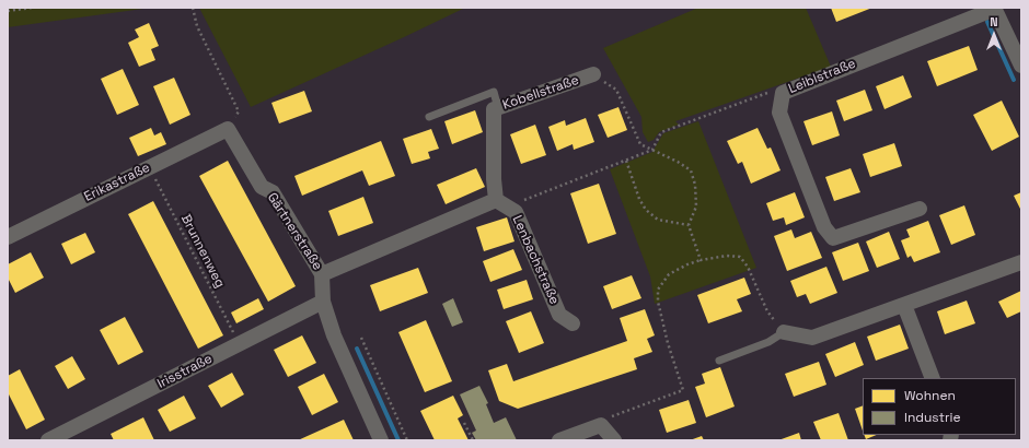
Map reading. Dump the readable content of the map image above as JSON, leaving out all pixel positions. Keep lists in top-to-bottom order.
{
  "streets": {
    "street": [
      "Leiblstraße",
      "Kobellstraße",
      "Erikastraße",
      "Gärtnerstraße",
      "Lenbachstraße",
      "Irisstraße"
    ],
    "path": ["Brunnenweg"]
  },
  "crossings": [
    ["Kobellstraße", "Lenbachstraße"],
    ["Erikastraße", "Gärtnerstraße"],
    ["Erikastraße", "Brunnenweg"],
    ["Gärtnerstraße", "Irisstraße"],
    ["Brunnenweg", "Irisstraße"]
  ],
  "legend": ["Wohnen", "Industrie"],
  "north": "top"
}
